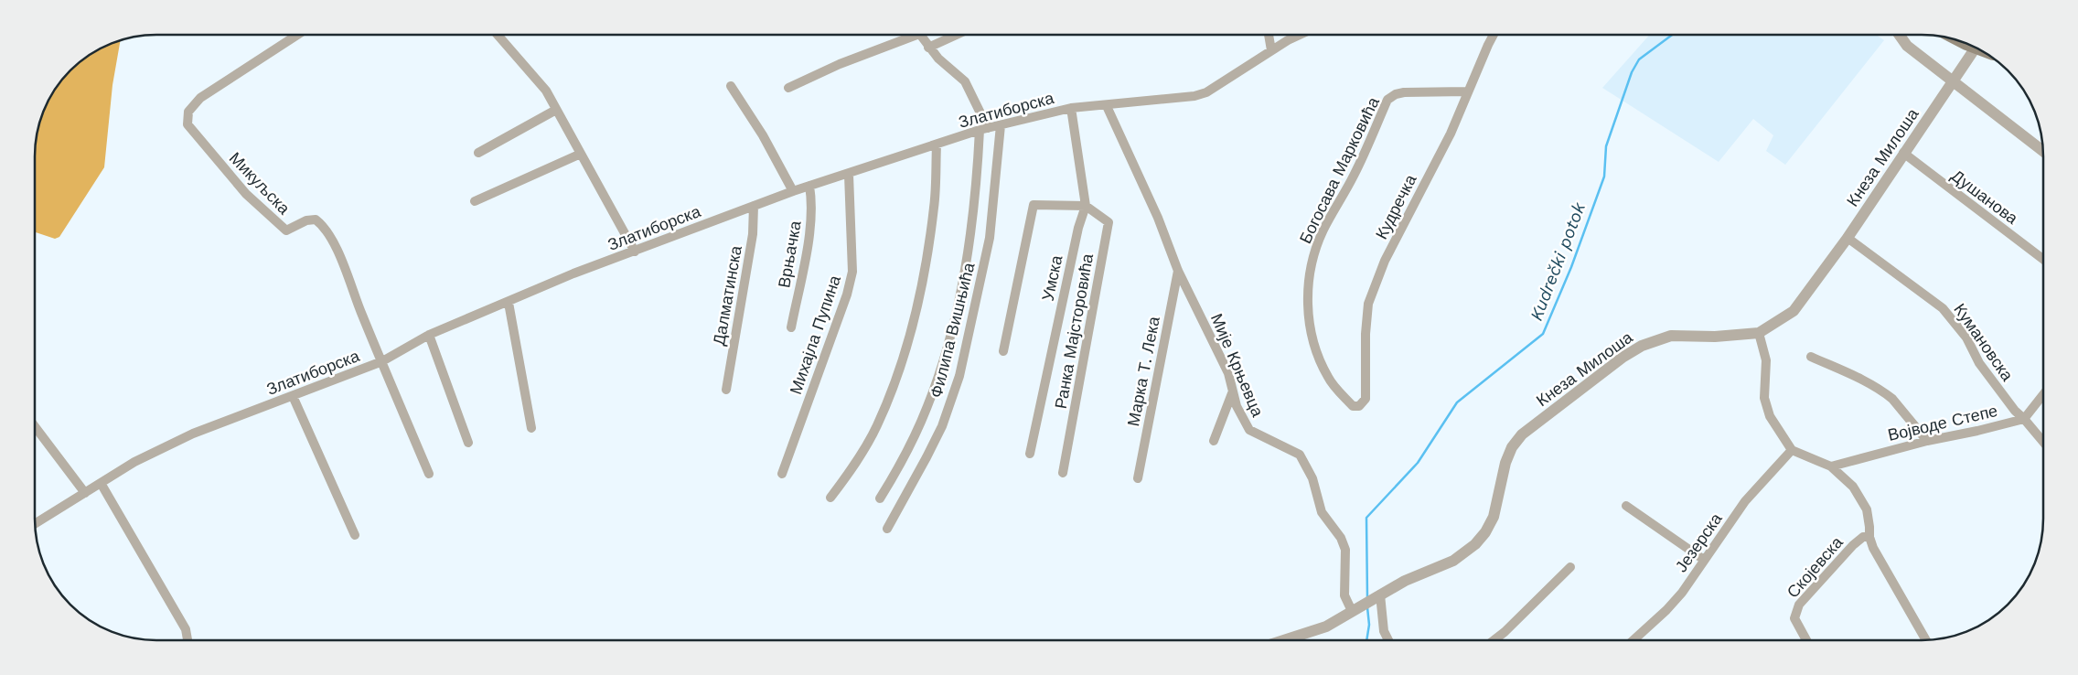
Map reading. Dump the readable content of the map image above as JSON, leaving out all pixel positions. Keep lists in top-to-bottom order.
{
  "streets": {
    "street": [
      "Златиборска",
      "Кнеза Милоша",
      "Богосава Марковића",
      "Микуљска",
      "Душанова",
      "Кудречка",
      "Врњачка",
      "Умска",
      "Далматинска",
      "Филипа Вишњића",
      "Ранка Мајсторовића",
      "Михајла Пупина",
      "Кумановска",
      "Мије Крњевца",
      "Марка Т. Лека",
      "Војводе Степе",
      "Језерска",
      "Скојевска"
    ]
  },
  "crossings": [
    ["Златиборска", "Микуљска"],
    ["Златиборска", "Врњачка"],
    ["Златиборска", "Умска"],
    ["Златиборска", "Далматинска"],
    ["Златиборска", "Филипа Вишњића"],
    ["Златиборска", "Михајла Пупина"],
    ["Златиборска", "Мије Крњевца"],
    ["Кнеза Милоша", "Душанова"],
    ["Кнеза Милоша", "Кумановска"],
    ["Кнеза Милоша", "Мије Крњевца"],
    ["Богосава Марковића", "Кудречка"],
    ["Умска", "Ранка Мајсторовића"],
    ["Кумановска", "Војводе Степе"],
    ["Мије Крњевца", "Марка Т. Лека"]
  ],
  "water": ["Kudrečki potok"]
}
